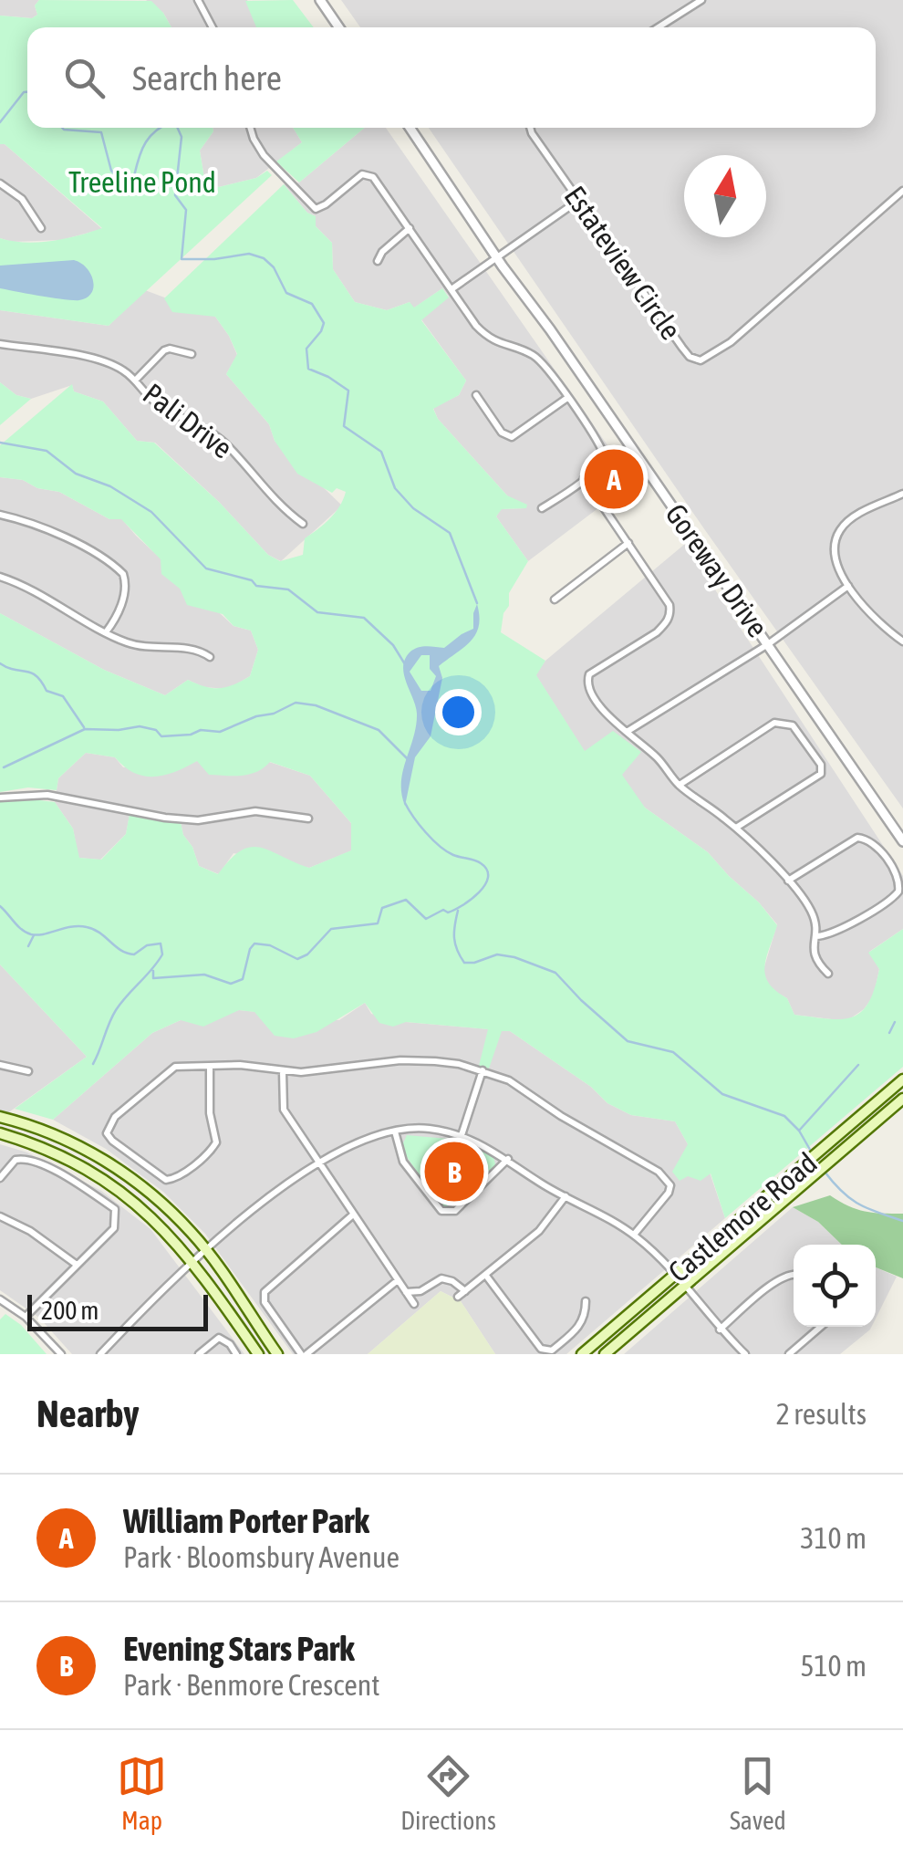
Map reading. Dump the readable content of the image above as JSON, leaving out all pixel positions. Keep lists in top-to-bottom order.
{
  "streets": {
    "main road": ["Castlemore Road"],
    "street": ["Estateview Circle", "Pali Drive", "Goreway Drive"]
  },
  "parks": ["Treeline Pond"],
  "scale_bar": "200 m",
  "north": "top",
  "page": {
    "search": "Search here",
    "pins": ["A", "B"],
    "scale": "200 m",
    "heading": ["Nearby", "2 results"],
    "list": [
      {
        "mark": "A",
        "name": "William Porter Park",
        "note": "Park · Bloomsbury Avenue",
        "value": "310 m"
      },
      {
        "mark": "B",
        "name": "Evening Stars Park",
        "note": "Park · Benmore Crescent",
        "value": "510 m"
      }
    ],
    "nav": ["Map", "Directions", "Saved"]
  }
}
